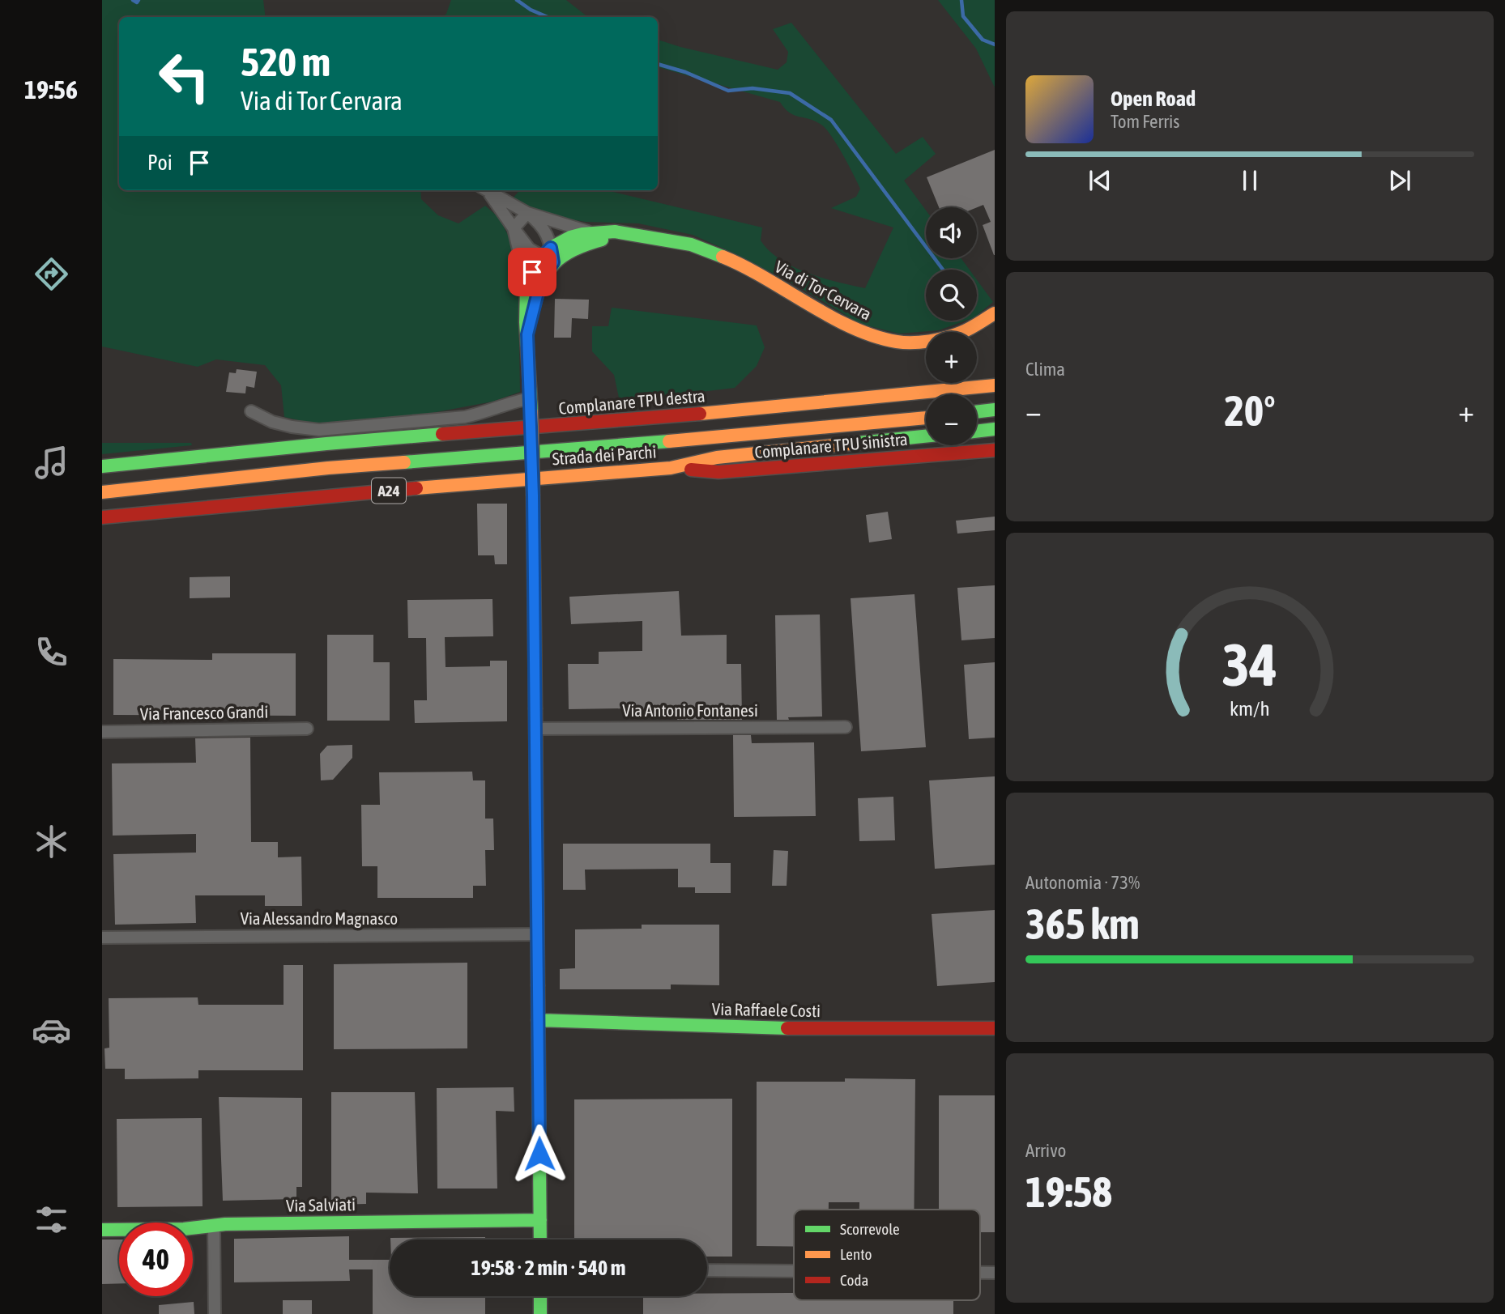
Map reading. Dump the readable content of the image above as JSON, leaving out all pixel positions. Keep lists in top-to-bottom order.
{
  "streets": {
    "main road": [
      "Via di Tor Cervara",
      "Complanare TPU destra",
      "Complanare TPU sinistra",
      "Strada dei Parchi",
      "A24",
      "Via Raffaele Costi",
      "Via Salviati"
    ],
    "street": ["Via Antonio Fontanesi", "Via Francesco Grandi", "Via Alessandro Magnasco"]
  },
  "crossings": [
    ["Via di Tor Cervara", "Via Antonio Fontanesi"],
    ["Via di Tor Cervara", "Via Alessandro Magnasco"],
    ["Via di Tor Cervara", "Via Raffaele Costi"],
    ["Via di Tor Cervara", "Via Salviati"],
    ["Complanare TPU sinistra", "Strada dei Parchi"]
  ],
  "legend": ["Scorrevole", "Lento", "Coda"],
  "page": {
    "tabs": "19:56",
    "turn": ["520 m", "Via di Tor Cervara"],
    "song": ["Open Road", "Tom Ferris"],
    "then": "Poi",
    "map_buttons": ["+", "−"],
    "tile": [
      "Clima",
      ["Autonomia · 73%", "365 km"],
      ["Arrivo", "19:58"]
    ],
    "heat": ["−", "20°", "+"],
    "limit": "40",
    "trip": "19:58 · 2 min · 540 m",
    "gauge": ["34", "km/h"]
  }
}
